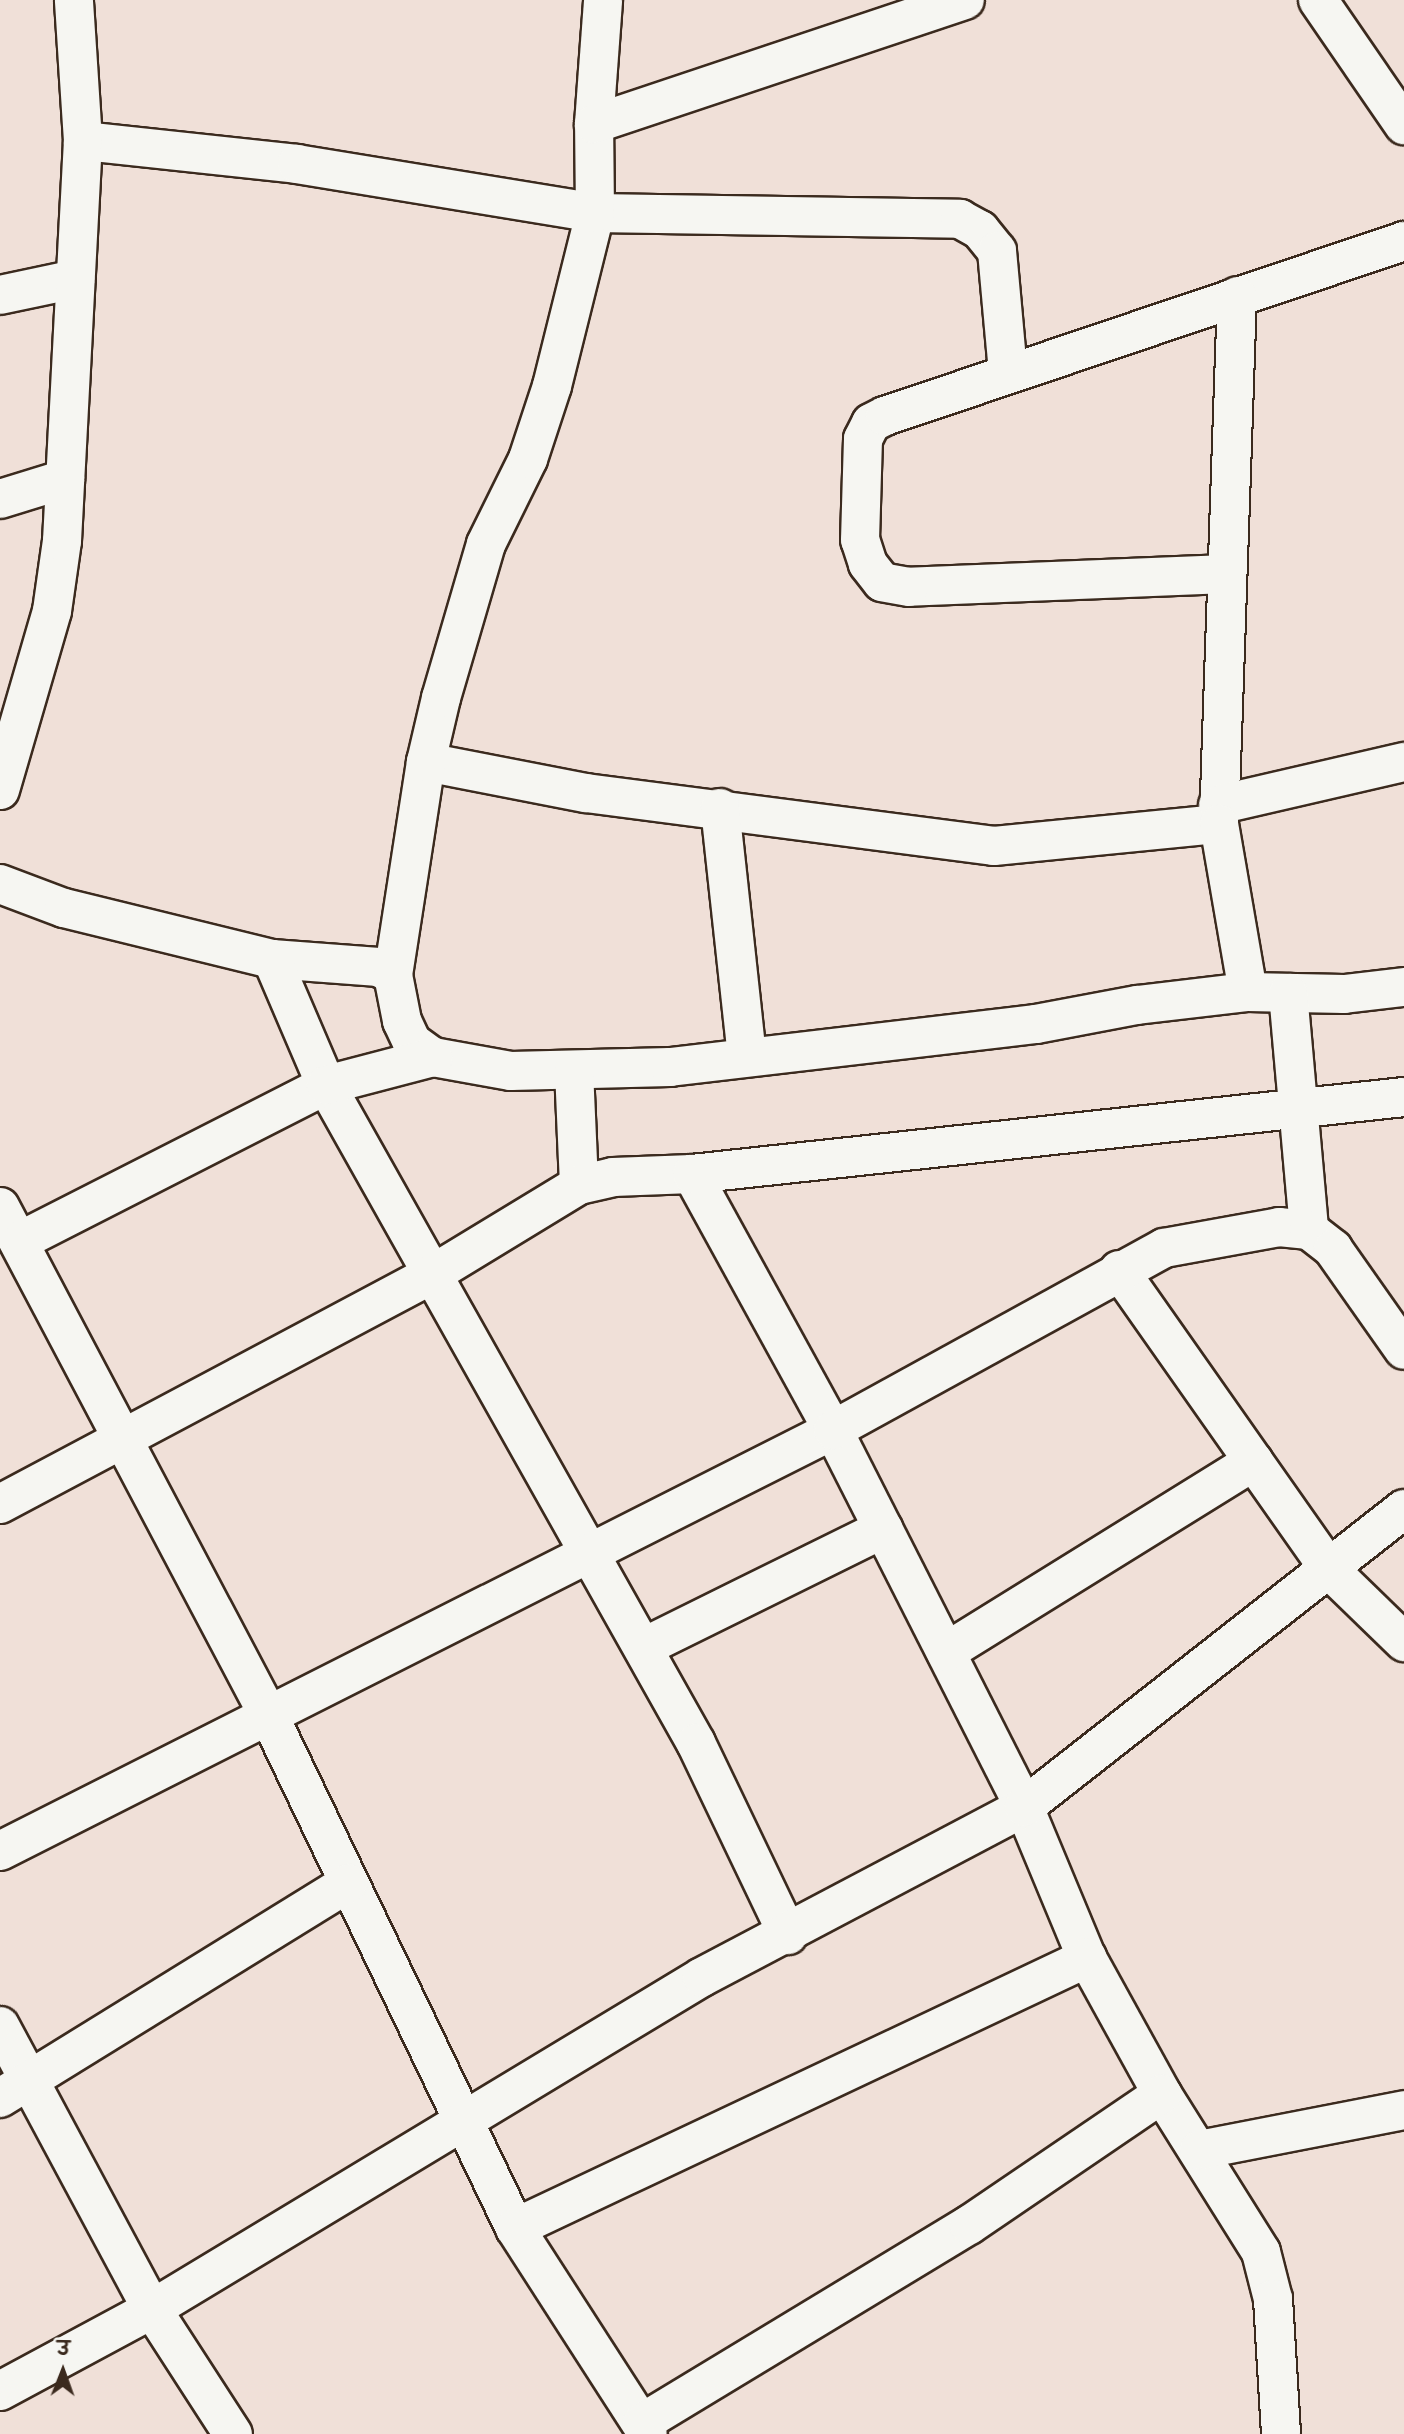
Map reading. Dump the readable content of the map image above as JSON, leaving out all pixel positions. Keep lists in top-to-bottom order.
{
  "north": "top"
}
